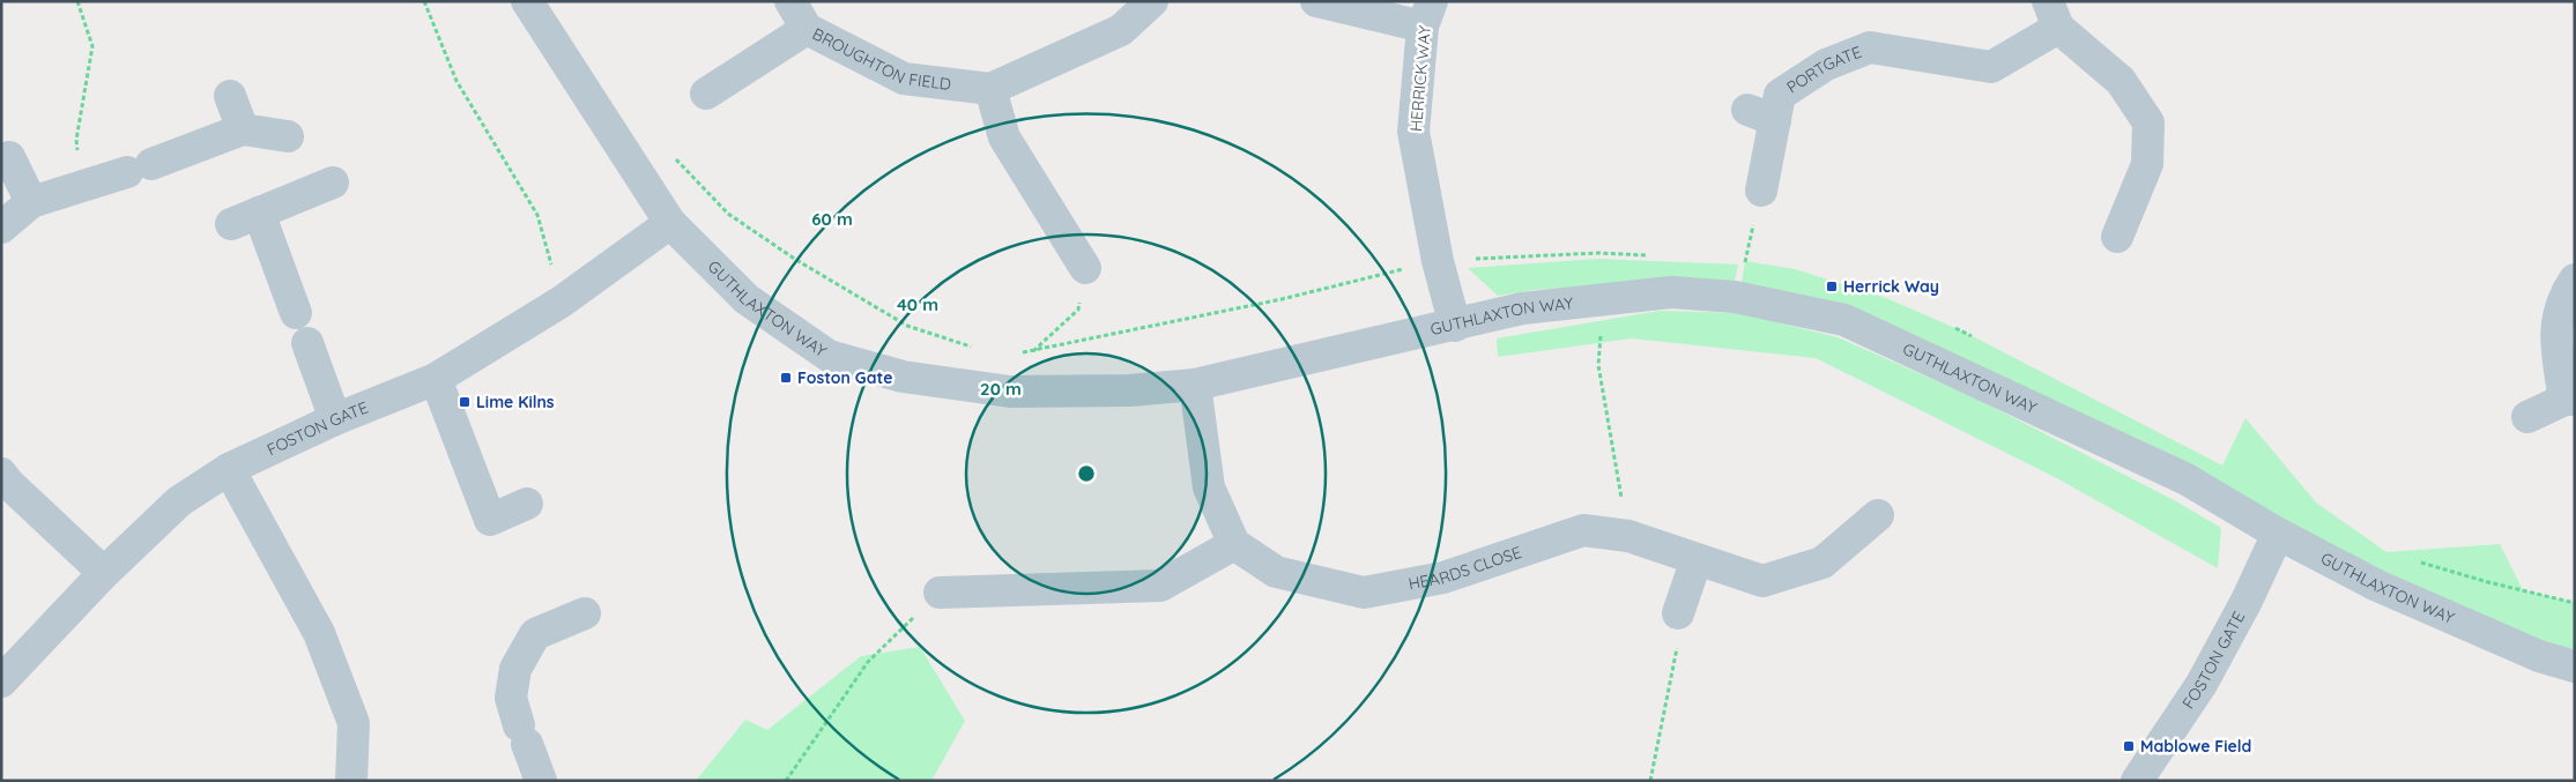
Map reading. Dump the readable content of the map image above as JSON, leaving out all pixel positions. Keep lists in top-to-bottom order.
{
  "streets": {
    "street": [
      "BROUGHTON FIELD",
      "PORTGATE",
      "HERRICK WAY",
      "GUTHLAXTON WAY",
      "FOSTON GATE",
      "HEARDS CLOSE"
    ]
  },
  "crossings": [
    ["HERRICK WAY", "GUTHLAXTON WAY"],
    ["GUTHLAXTON WAY", "FOSTON GATE"]
  ],
  "places": {
    "transit": [
      "Herrick Way",
      "Foston Gate",
      "Lime Kilns",
      "Mablowe Field"
    ]
  },
  "rings": ["60 m", "40 m", "20 m"]
}
